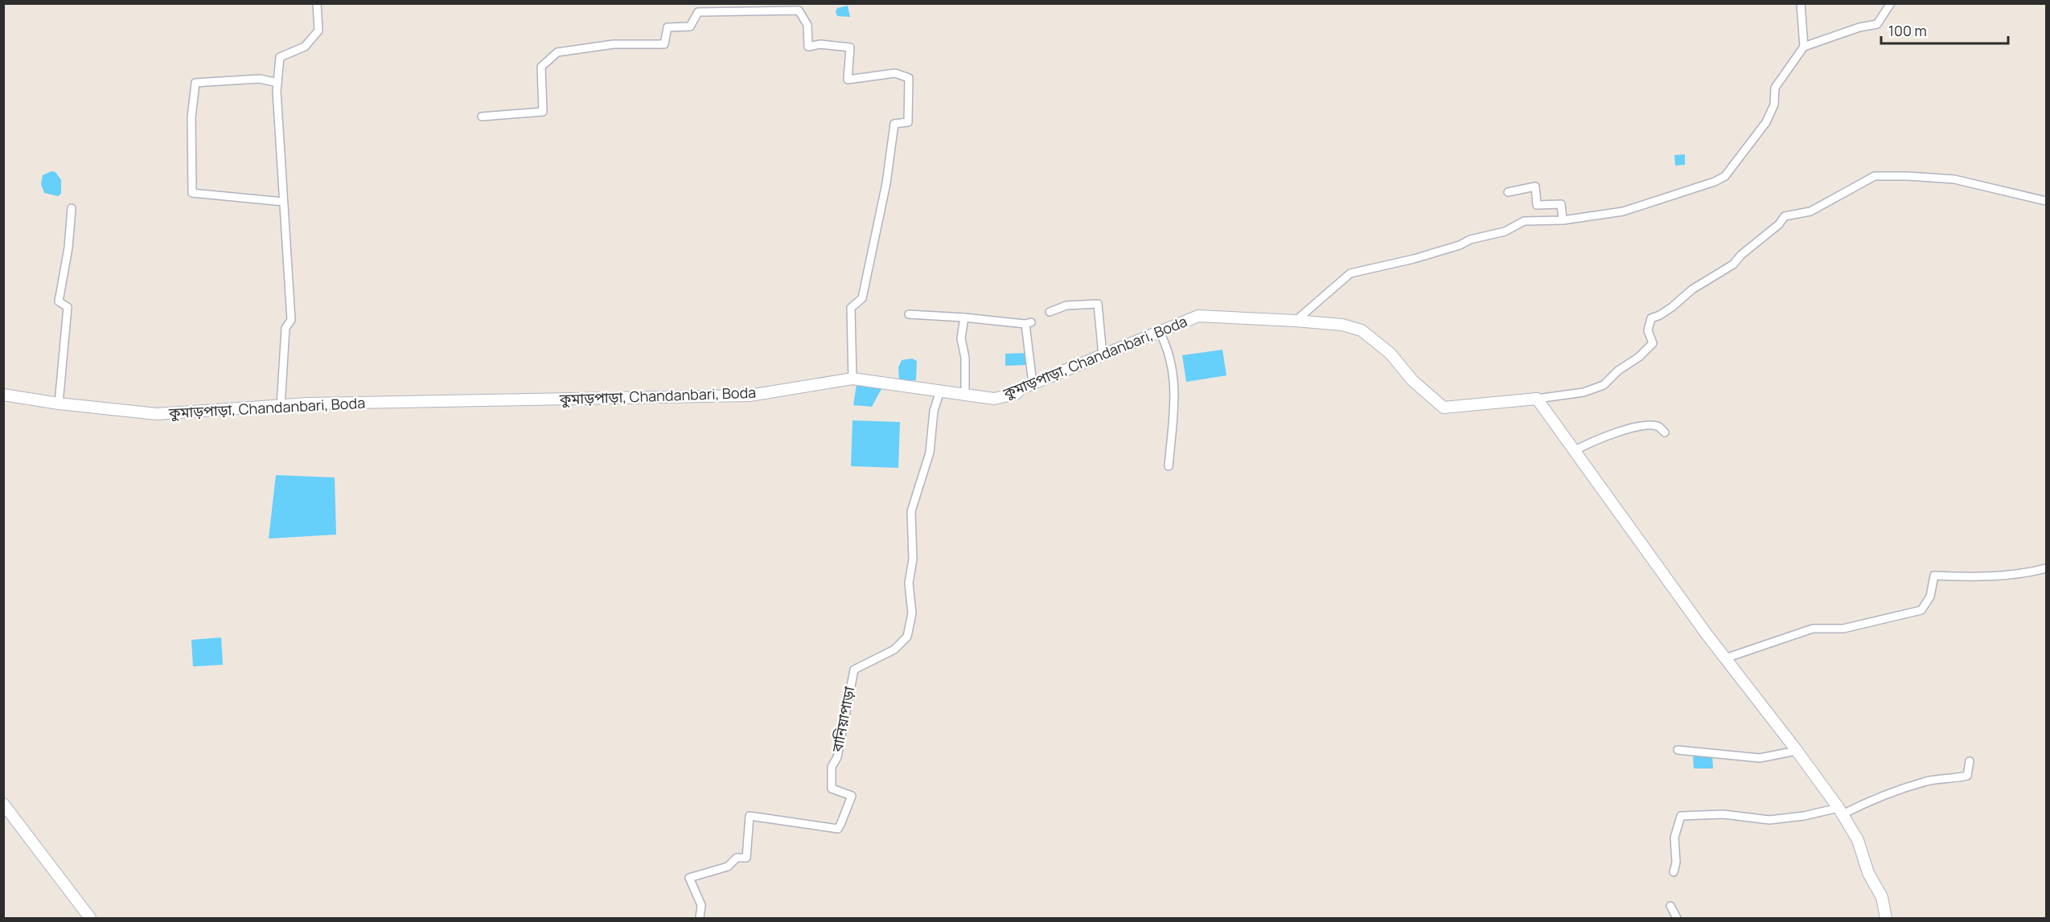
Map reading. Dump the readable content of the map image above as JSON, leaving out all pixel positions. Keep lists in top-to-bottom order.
{
  "streets": {
    "street": ["কুমাড়পাড়া, Chandanbari, Boda", "বানিয়াপাড়া"]
  },
  "crossings": [
    ["কুমাড়পাড়া, Chandanbari, Boda", "বানিয়াপাড়া"]
  ],
  "scale_bar": "100 m"
}
